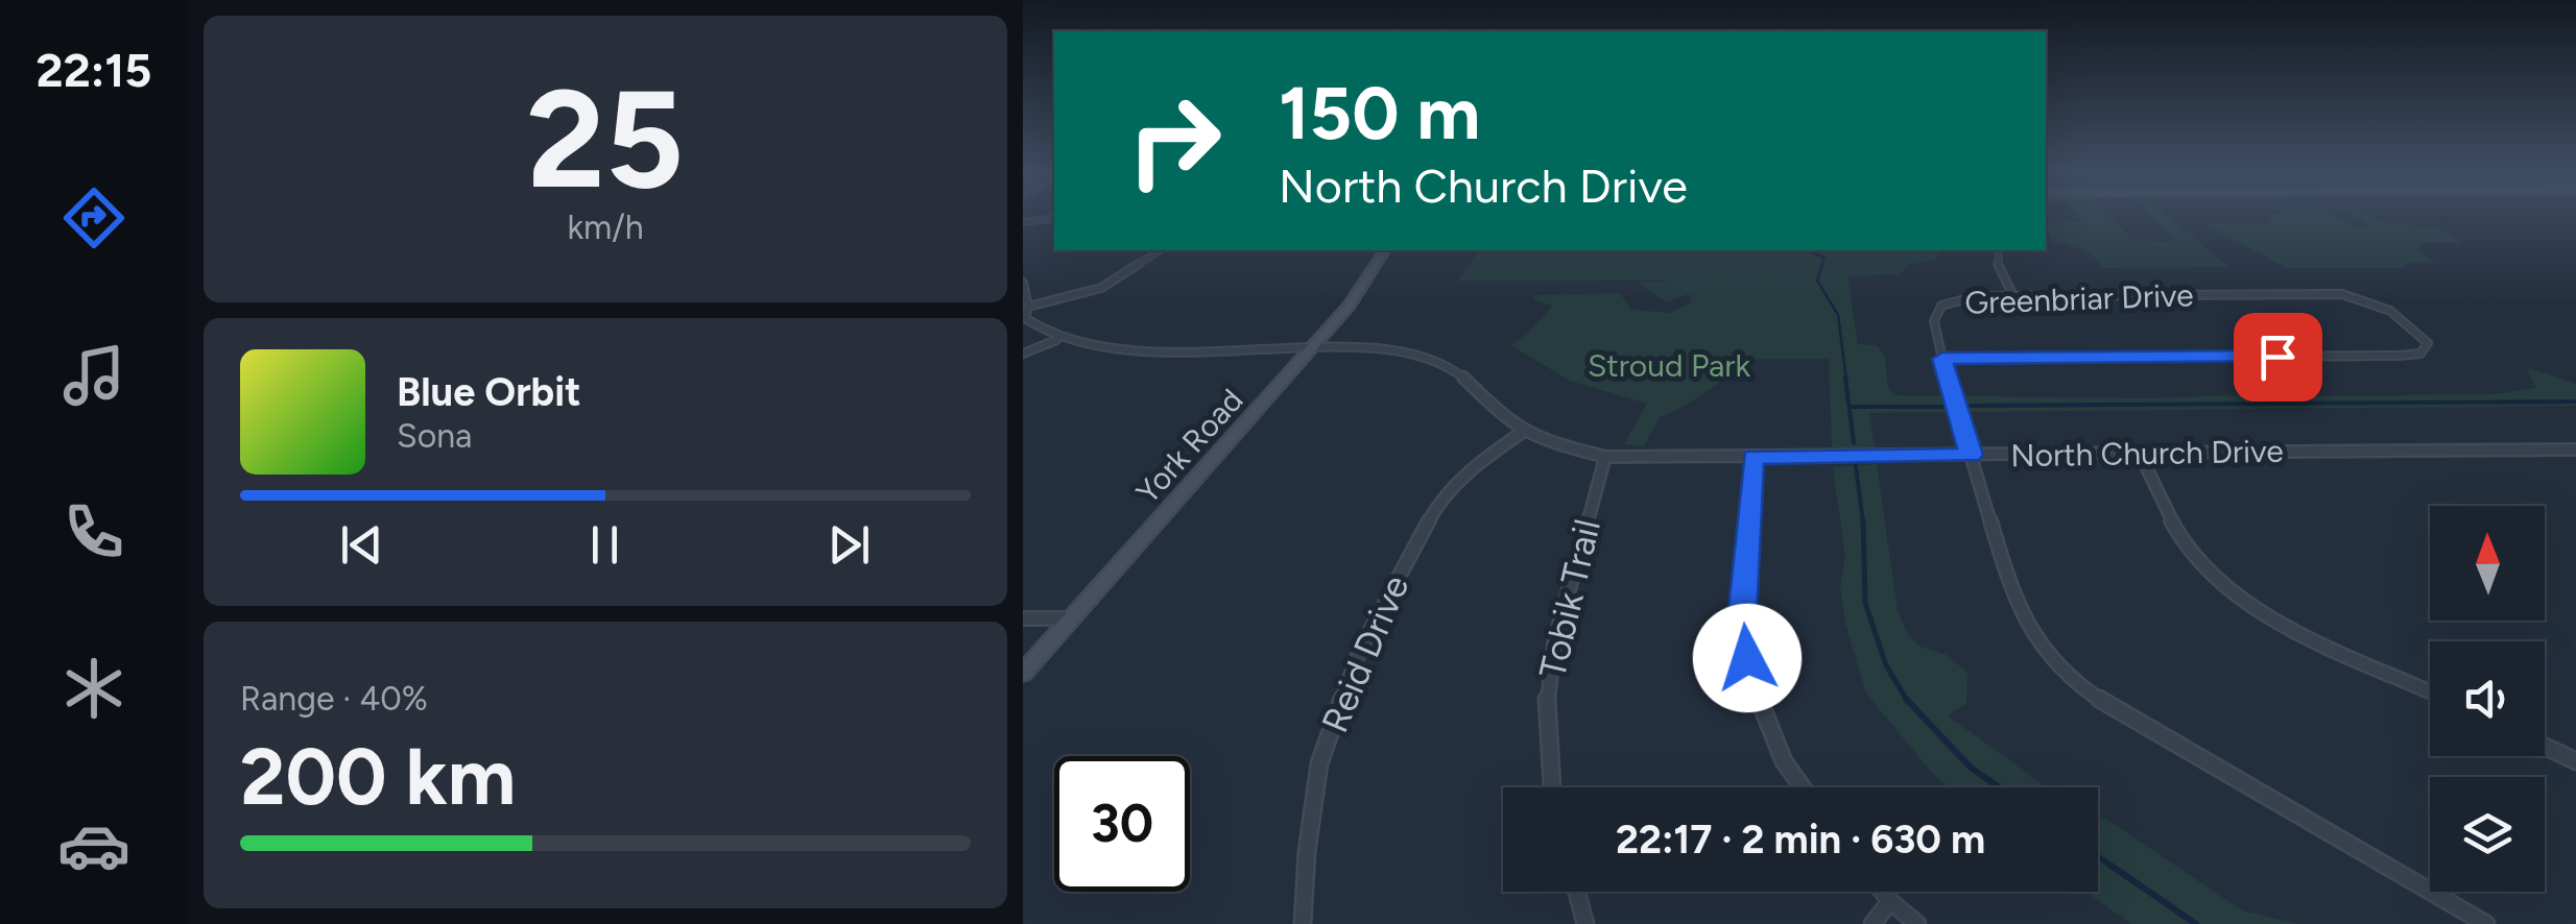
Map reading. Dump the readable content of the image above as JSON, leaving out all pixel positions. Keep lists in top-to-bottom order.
{
  "streets": {
    "main road": ["York Road"],
    "street": [
      "Greenbriar Drive",
      "North Church Drive",
      "Tobik Trail",
      "Reid Drive"
    ]
  },
  "crossings": [
    ["Greenbriar Drive", "North Church Drive"],
    ["York Road", "North Church Drive"],
    ["North Church Drive", "Tobik Trail"],
    ["North Church Drive", "Reid Drive"]
  ],
  "parks": ["Stroud Park"],
  "north": "top",
  "page": {
    "tabs": "22:15",
    "tile": [
      ["25", "km/h"],
      ["Range · 40%", "200 km"]
    ],
    "turn": ["150 m", "North Church Drive"],
    "song": ["Blue Orbit", "Sona"],
    "limit": "30",
    "trip": "22:17 · 2 min · 630 m"
  }
}
